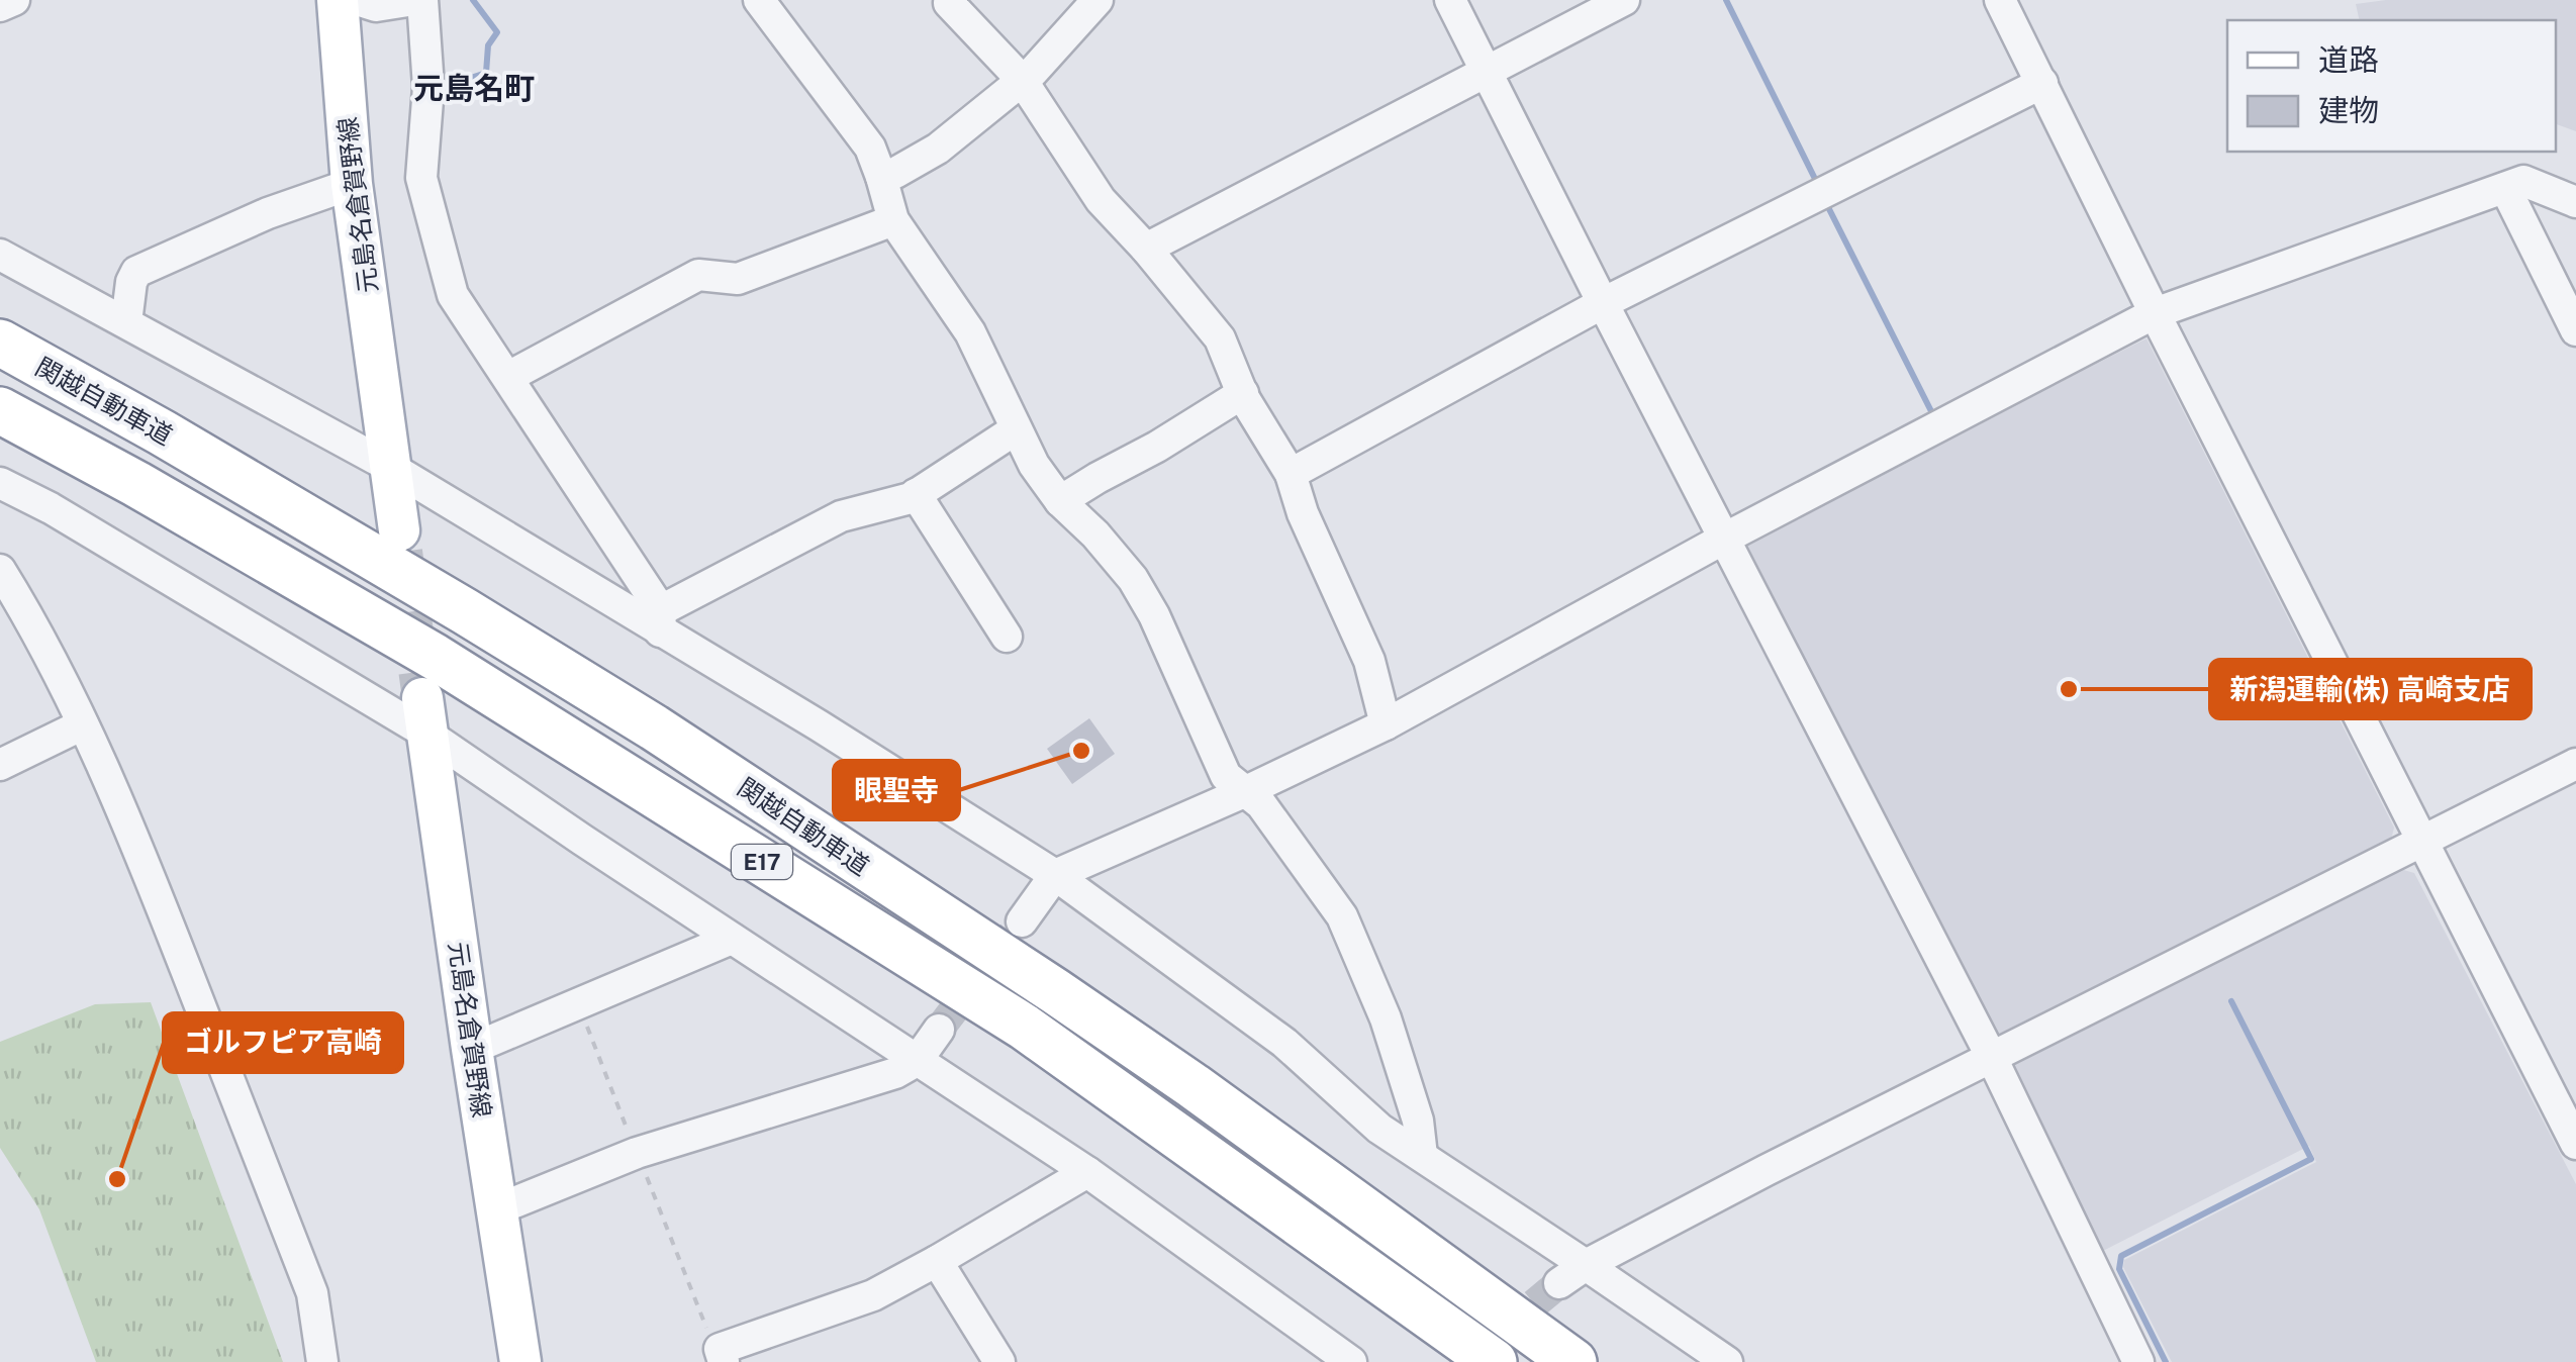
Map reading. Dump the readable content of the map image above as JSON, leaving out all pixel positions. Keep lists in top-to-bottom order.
{
  "streets": {
    "highway": ["関越自動車道", "E17"],
    "main road": ["元島名倉賀野線"]
  },
  "districts": ["元島名町"],
  "places": ["新潟運輸(株) 高崎支店", "眼聖寺", "ゴルフピア高崎"],
  "legend": ["道路", "建物"]
}
